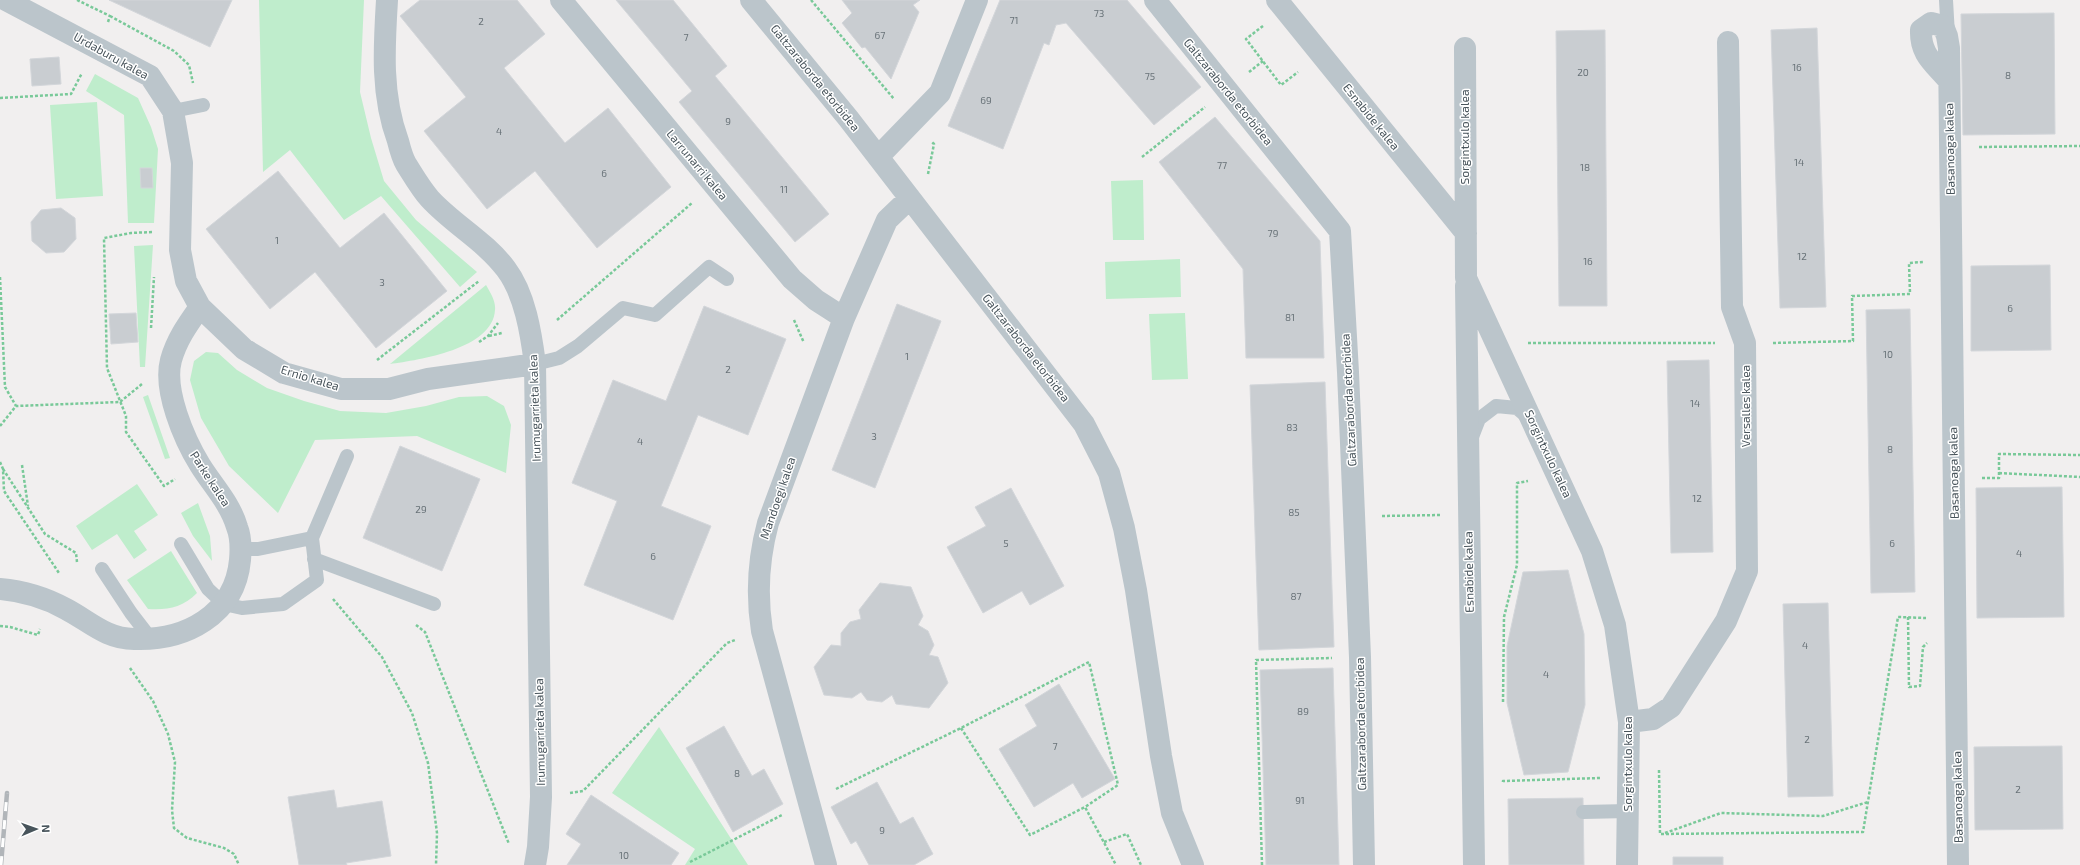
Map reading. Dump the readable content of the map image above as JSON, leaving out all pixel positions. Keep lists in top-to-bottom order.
{
  "streets": {
    "street": [
      "Urdaburu kalea",
      "Galtzaraborda etorbidea",
      "Esnabide kalea",
      "Sorgintxulo kalea",
      "Basanoaga kalea",
      "Larrunarri kalea",
      "Ernio kalea",
      "Versalles kalea",
      "Irumugarrieta kalea",
      "Parke kalea",
      "Mandoegi kalea"
    ]
  },
  "crossings": [
    ["Urdaburu kalea", "Ernio kalea"],
    ["Urdaburu kalea", "Parke kalea"],
    ["Galtzaraborda etorbidea", "Mandoegi kalea"],
    ["Esnabide kalea", "Sorgintxulo kalea"],
    ["Sorgintxulo kalea", "Versalles kalea"],
    ["Larrunarri kalea", "Mandoegi kalea"],
    ["Ernio kalea", "Irumugarrieta kalea"],
    ["Ernio kalea", "Parke kalea"]
  ],
  "house_numbers": [
    "73",
    "71",
    "2",
    "67",
    "7",
    "16",
    "20",
    "8",
    "75",
    "69",
    "9",
    "4",
    "14",
    "77",
    "18",
    "6",
    "11",
    "79",
    "1",
    "12",
    "16",
    "3",
    "6",
    "81",
    "10",
    "1",
    "2",
    "14",
    "83",
    "3",
    "4",
    "8",
    "12",
    "29",
    "85",
    "5",
    "6",
    "4",
    "6",
    "87",
    "4",
    "4",
    "89",
    "2",
    "7",
    "8",
    "2",
    "91",
    "9",
    "10"
  ],
  "north": "right"
}
